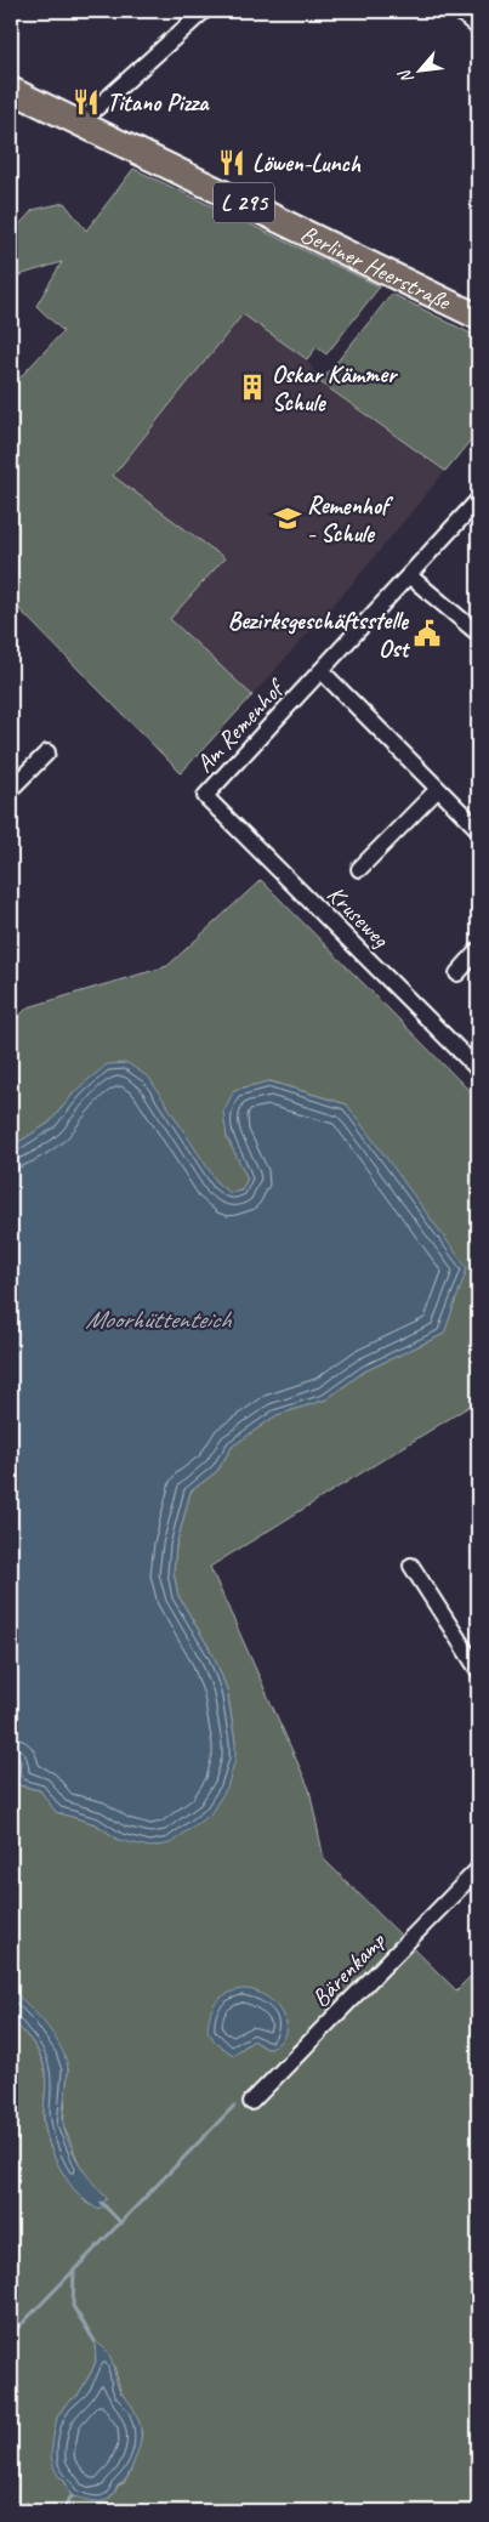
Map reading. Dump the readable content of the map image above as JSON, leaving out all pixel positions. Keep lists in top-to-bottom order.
{
  "streets": {
    "main road": ["L 295", "Berliner Heerstraße"],
    "street": ["Am Remenhof", "Kruseweg", "Bärenkamp"]
  },
  "crossings": [
    ["Am Remenhof", "Kruseweg"]
  ],
  "water": ["Moorhüttenteich"],
  "places": {
    "restaurant": ["Titano Pizza", "Löwen-Lunch"],
    "building": ["Oskar Kämmer Schule"],
    "school or university": ["Remenhof - Schule"],
    "public building": ["Bezirksgeschäftsstelle Ost"]
  },
  "north": "bottom left"
}
